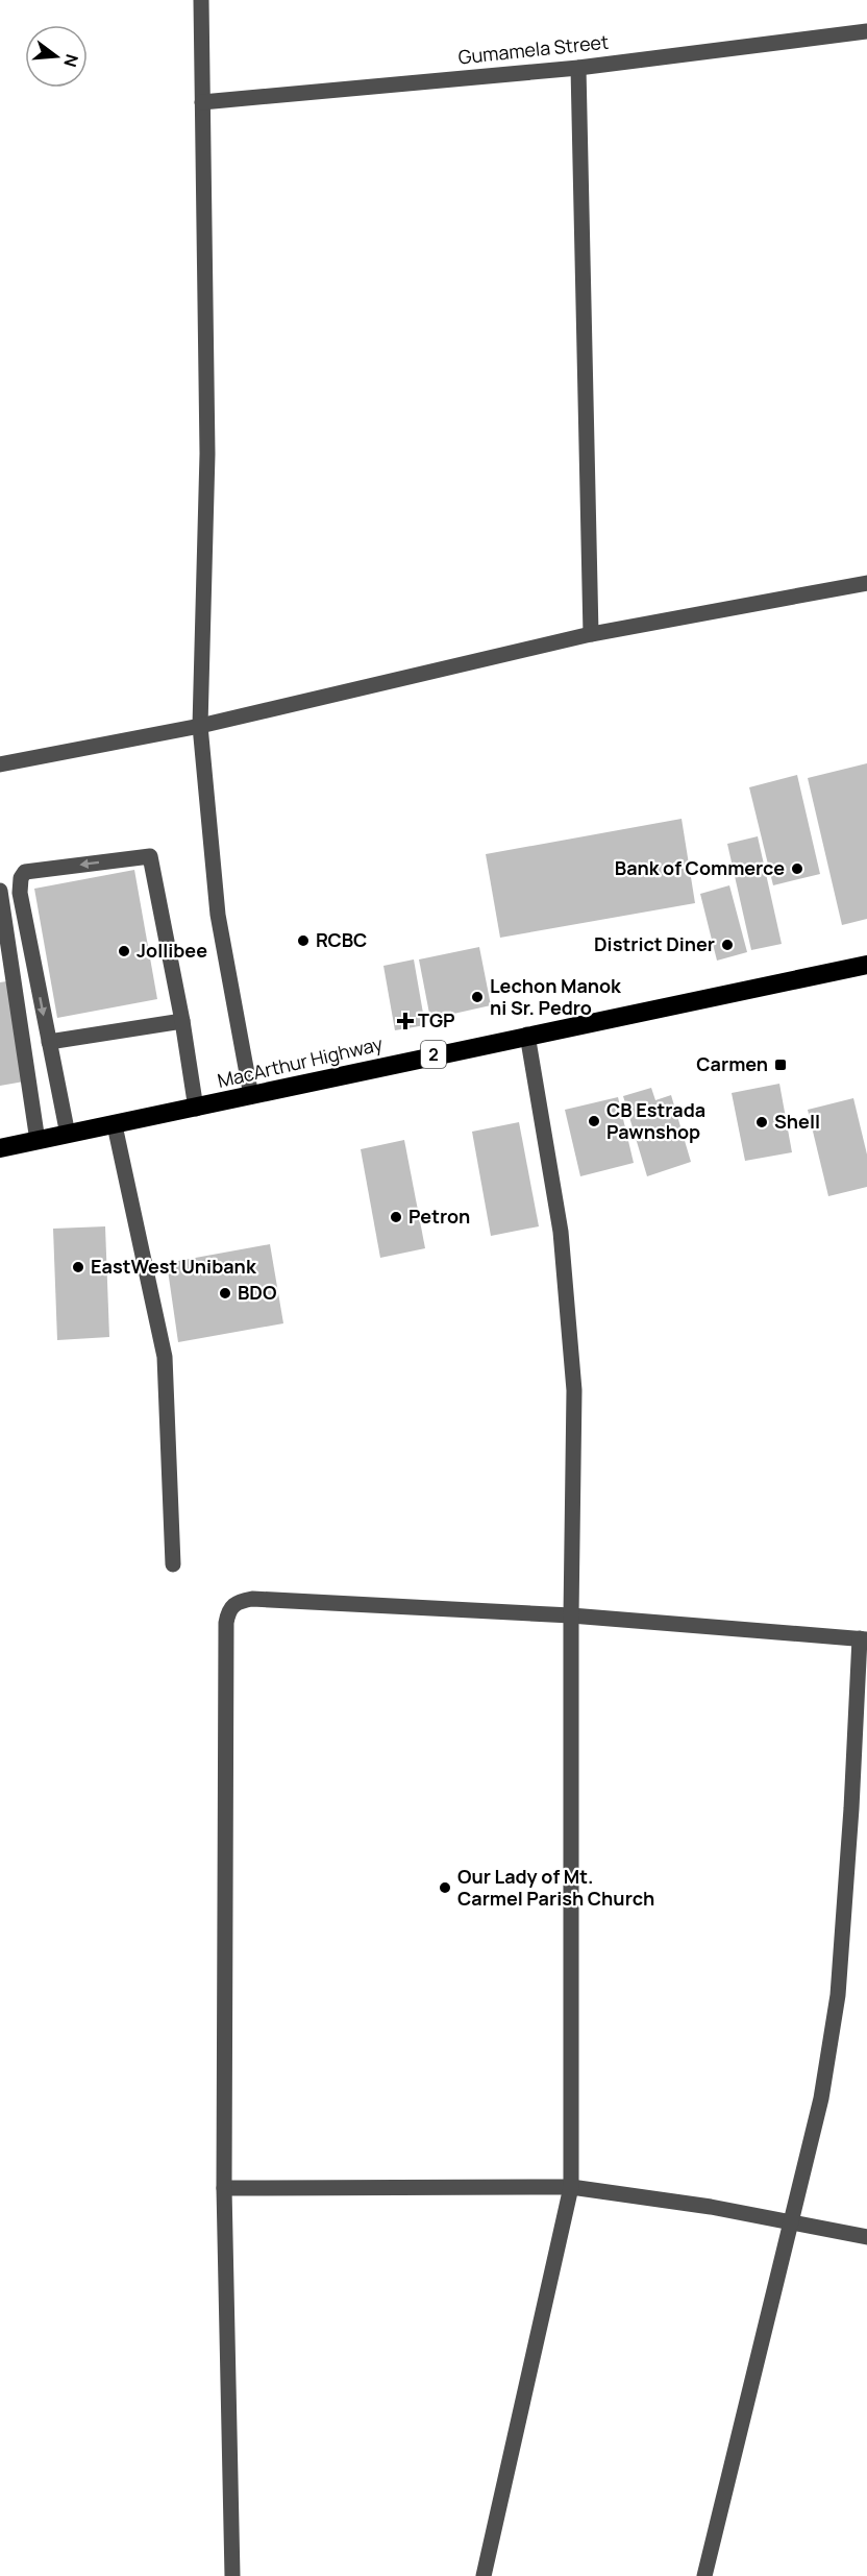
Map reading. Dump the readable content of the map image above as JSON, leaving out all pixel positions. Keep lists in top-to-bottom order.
{
  "streets": {
    "highway": ["2", "MacArthur Highway"],
    "street": ["Gumamela Street"]
  },
  "places": {
    "other": [
      "Bank of Commerce",
      "RCBC",
      "District Diner",
      "Jollibee",
      "Lechon Manok ni Sr. Pedro",
      "CB Estrada Pawnshop",
      "Shell",
      "Petron",
      "EastWest Unibank",
      "BDO",
      "Our Lady of Mt. Carmel Parish Church"
    ],
    "health": ["TGP"],
    "transit": ["Carmen"]
  },
  "north": "right"
}
